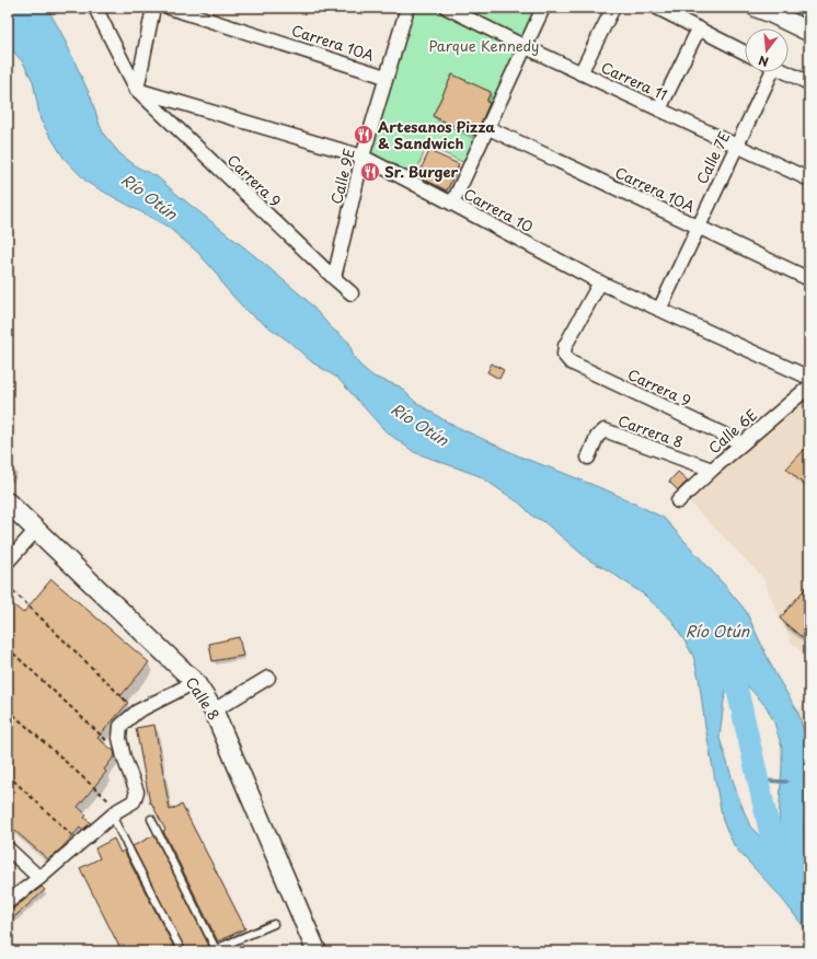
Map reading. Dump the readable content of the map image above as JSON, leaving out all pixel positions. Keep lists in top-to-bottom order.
{
  "streets": {
    "street": [
      "Carrera 10A",
      "Carrera 11",
      "Calle 7E",
      "Calle 9E",
      "Carrera 9",
      "Carrera 10",
      "Carrera 8",
      "Calle 6E",
      "Calle 8"
    ]
  },
  "crossings": [
    ["Carrera 10A", "Calle 7E"],
    ["Carrera 10A", "Calle 9E"],
    ["Carrera 11", "Calle 7E"],
    ["Calle 7E", "Carrera 10"],
    ["Calle 9E", "Carrera 9"],
    ["Calle 9E", "Carrera 10"],
    ["Carrera 9", "Carrera 10"],
    ["Carrera 9", "Calle 6E"],
    ["Carrera 8", "Calle 6E"]
  ],
  "water": ["Río Otún"],
  "parks": ["Parque Kennedy"],
  "places": {
    "restaurant": ["Artesanos Pizza & Sandwich", "Sr. Burger"]
  },
  "north": "bottom"
}
